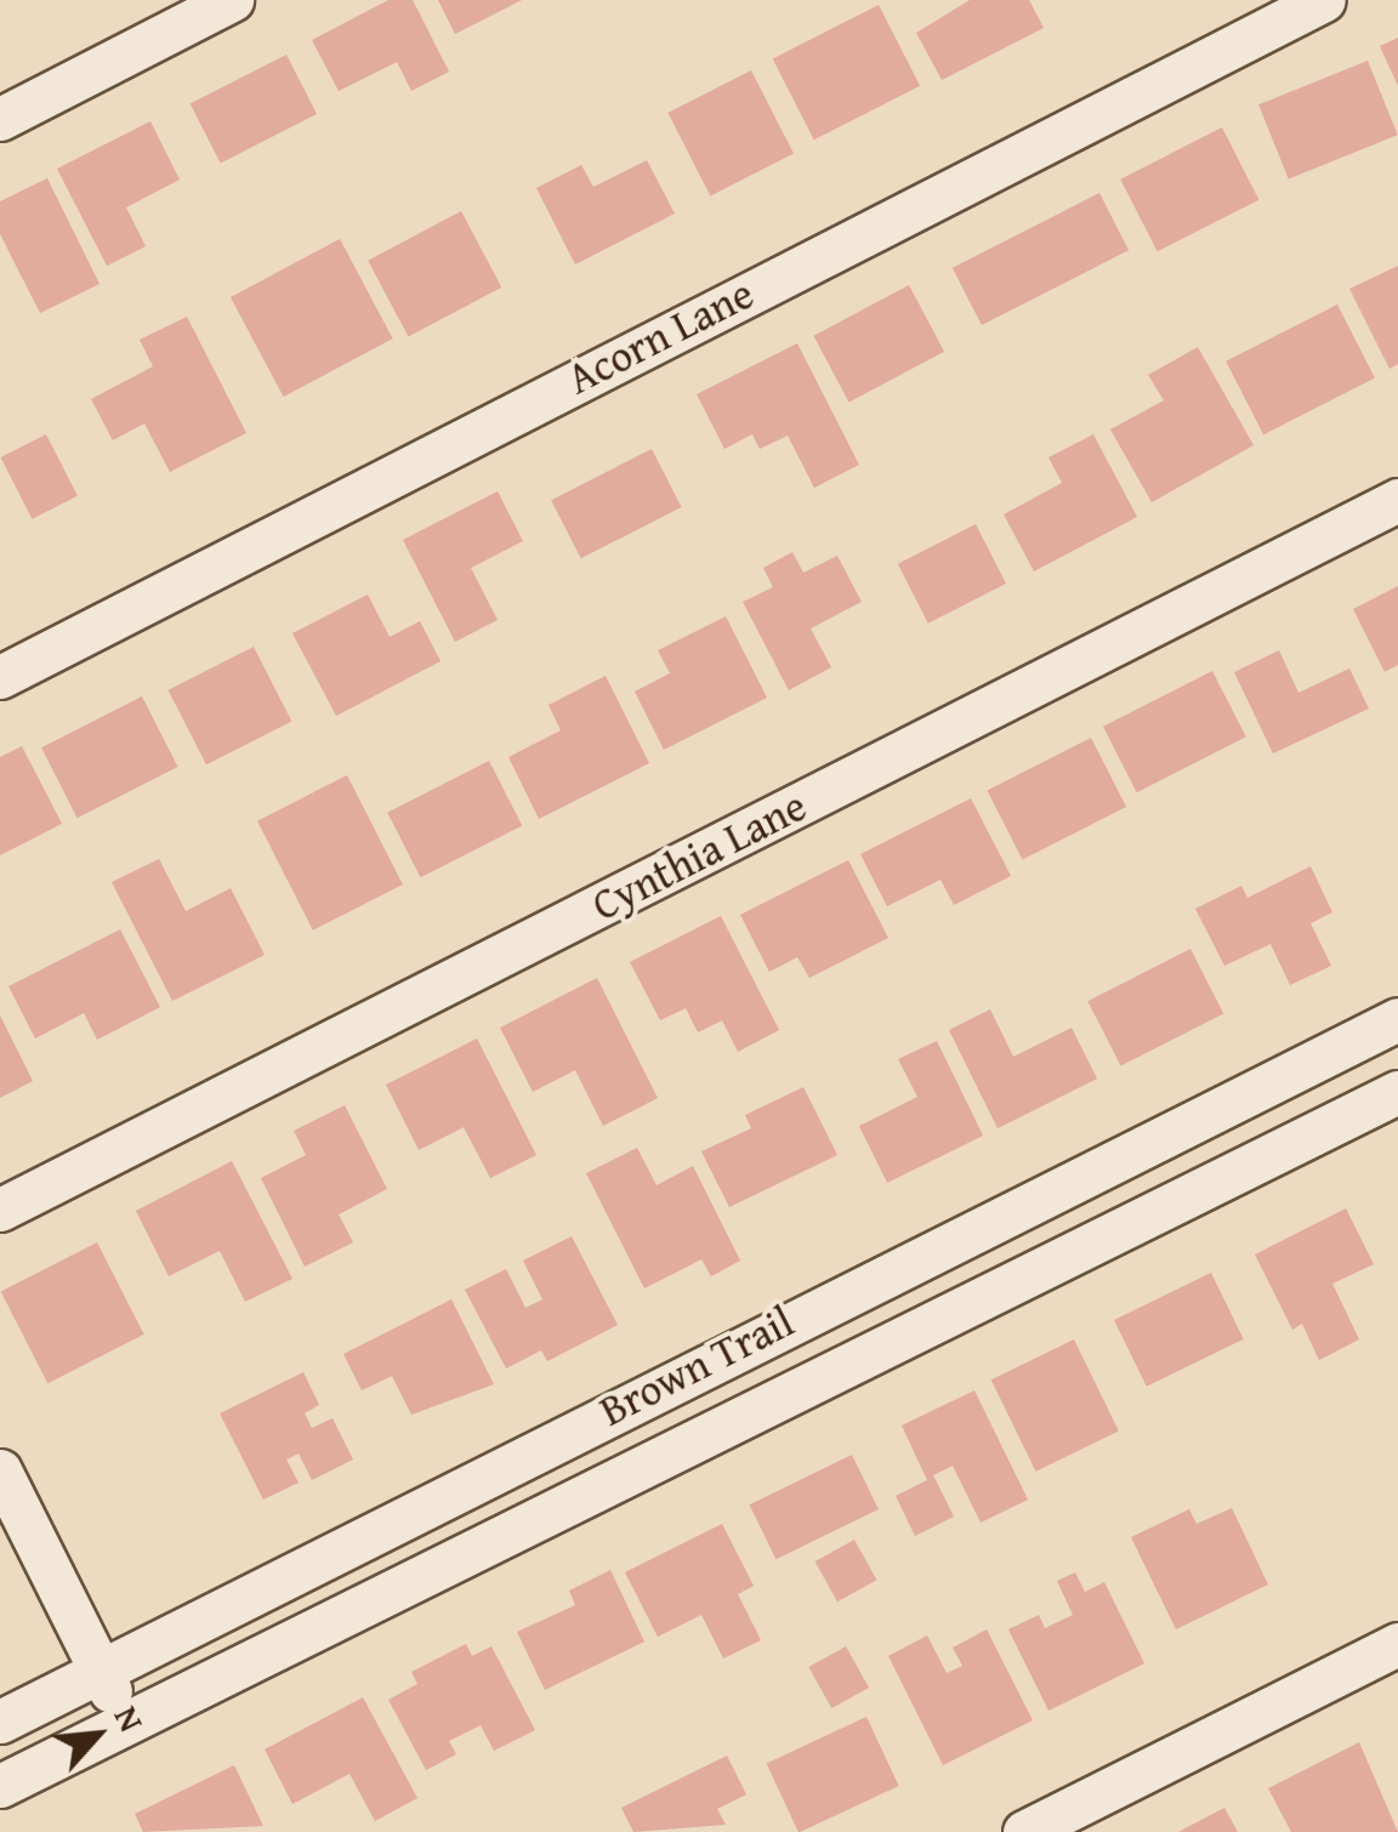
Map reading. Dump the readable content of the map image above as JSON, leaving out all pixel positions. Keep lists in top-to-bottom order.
{
  "streets": {
    "street": ["Acorn Lane", "Cynthia Lane", "Brown Trail"]
  },
  "north": "top right"
}
